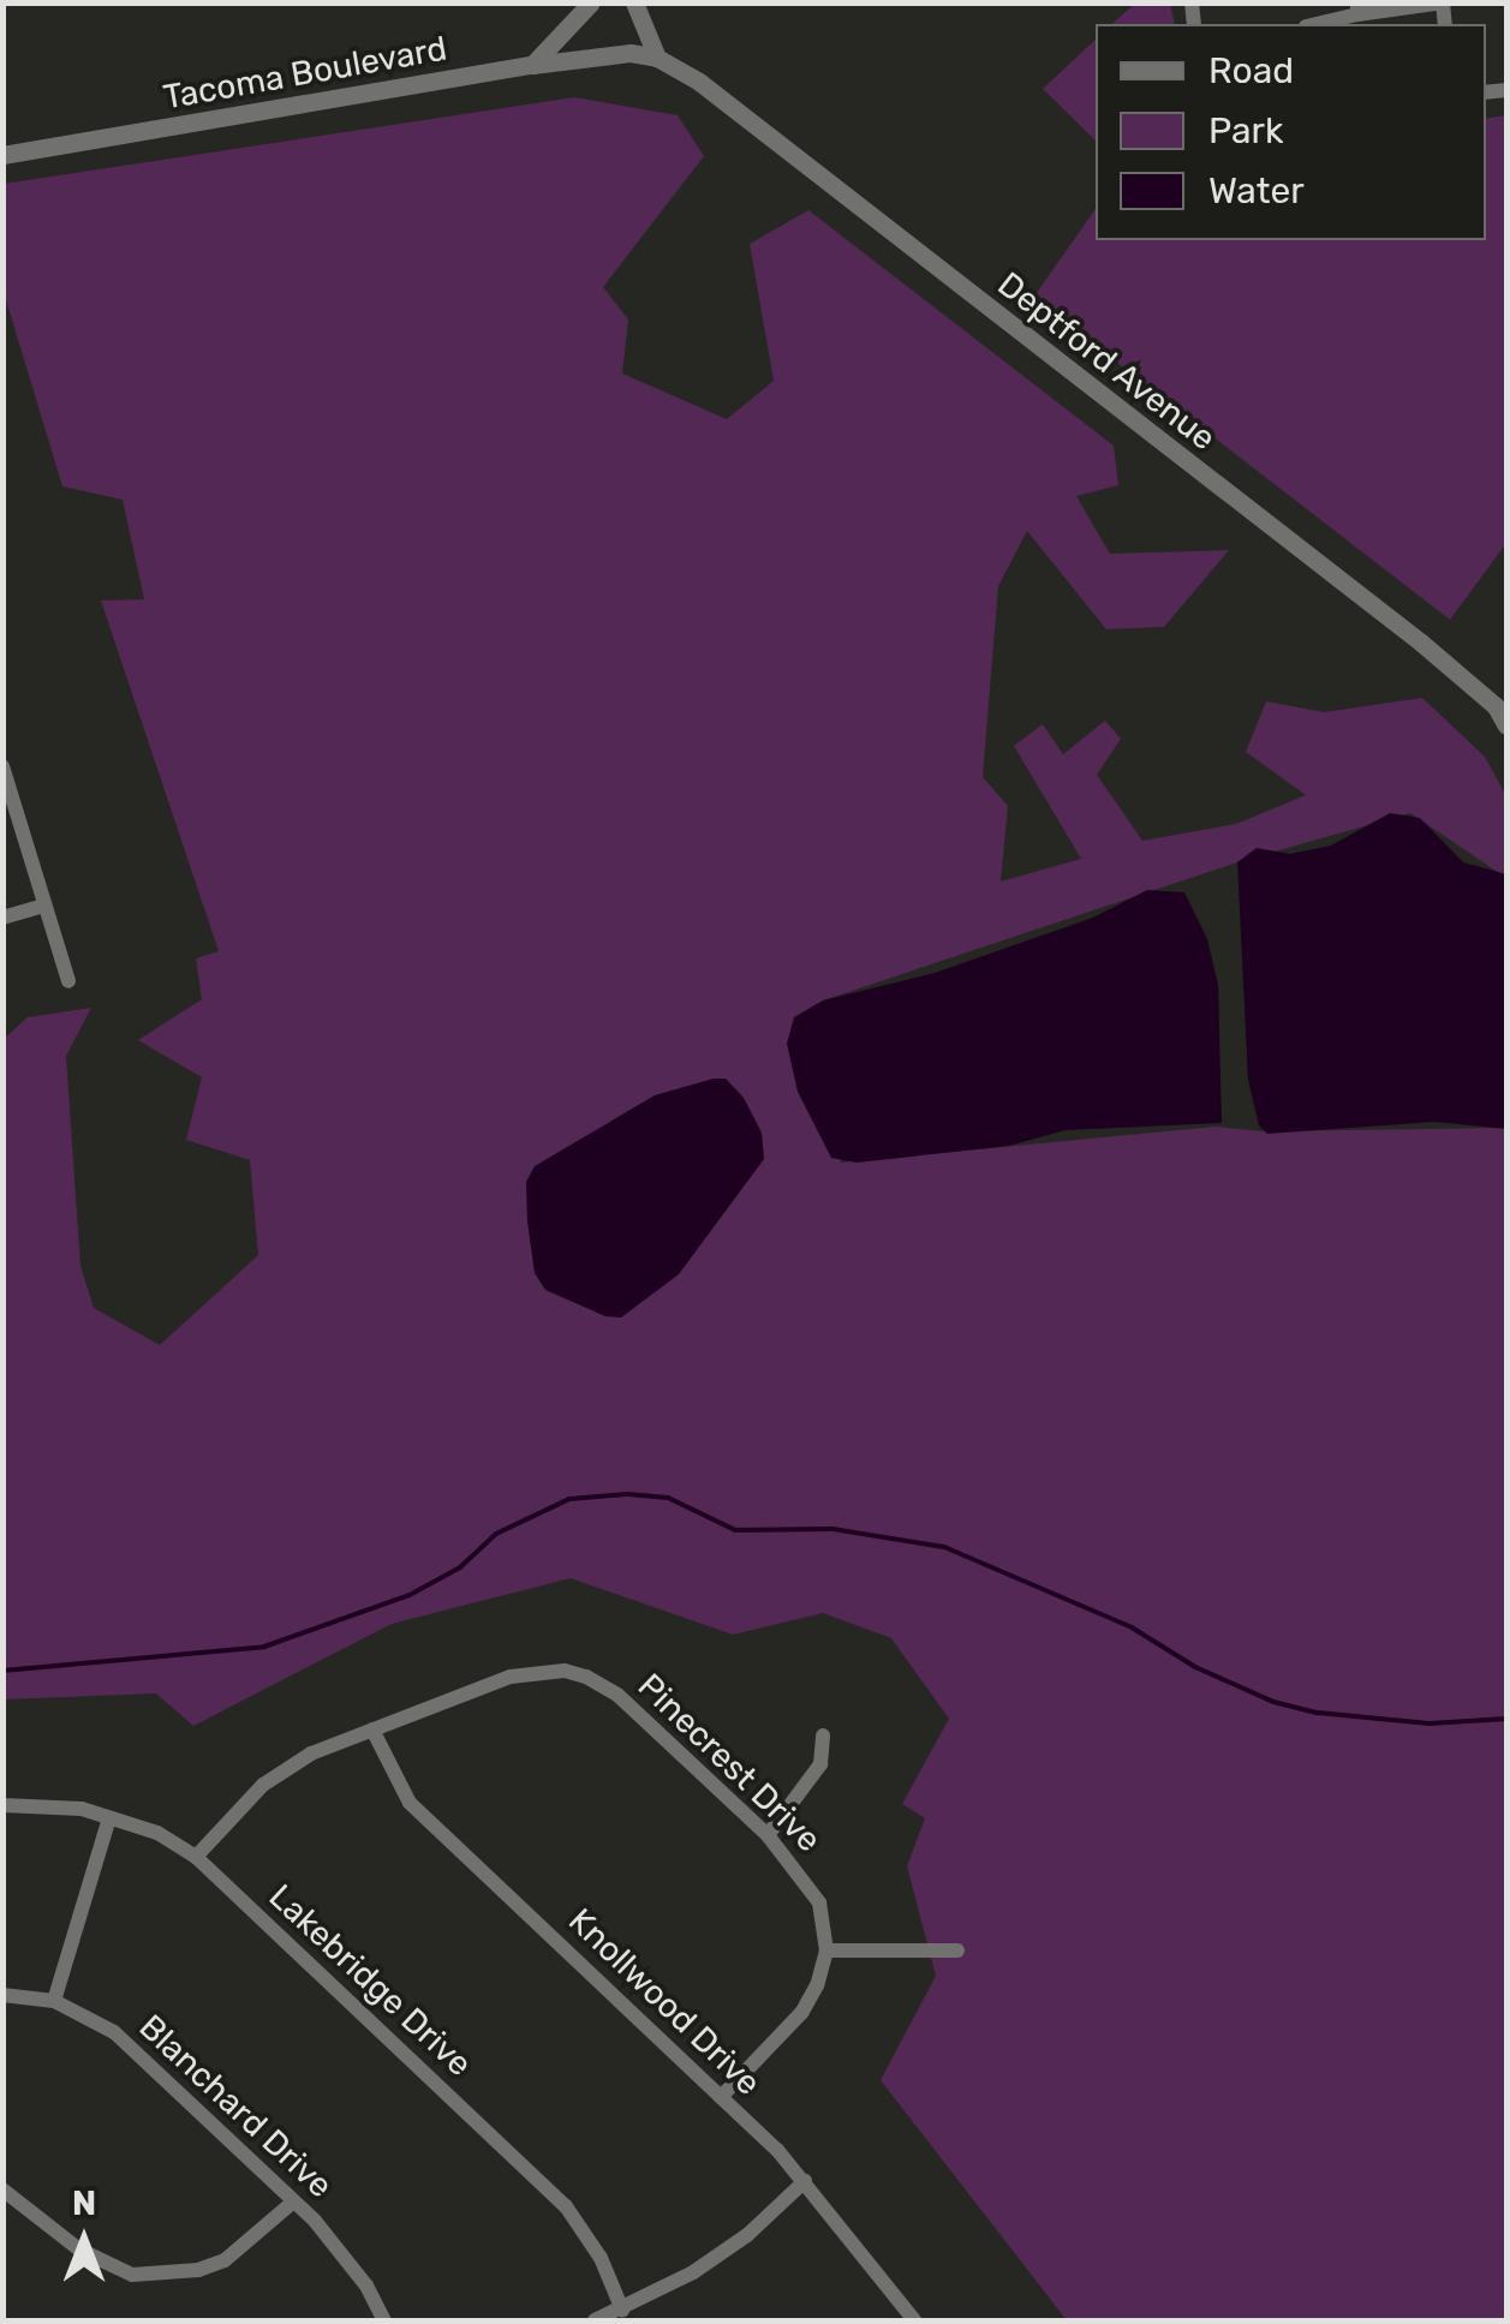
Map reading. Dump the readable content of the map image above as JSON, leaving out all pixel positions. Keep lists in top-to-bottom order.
{
  "streets": {
    "street": [
      "Tacoma Boulevard",
      "Deptford Avenue",
      "Pinecrest Drive",
      "Lakebridge Drive",
      "Knollwood Drive",
      "Blanchard Drive"
    ]
  },
  "crossings": [
    ["Tacoma Boulevard", "Deptford Avenue"],
    ["Pinecrest Drive", "Lakebridge Drive"],
    ["Pinecrest Drive", "Knollwood Drive"]
  ],
  "legend": ["Road", "Park", "Water"],
  "north": "top"
}
